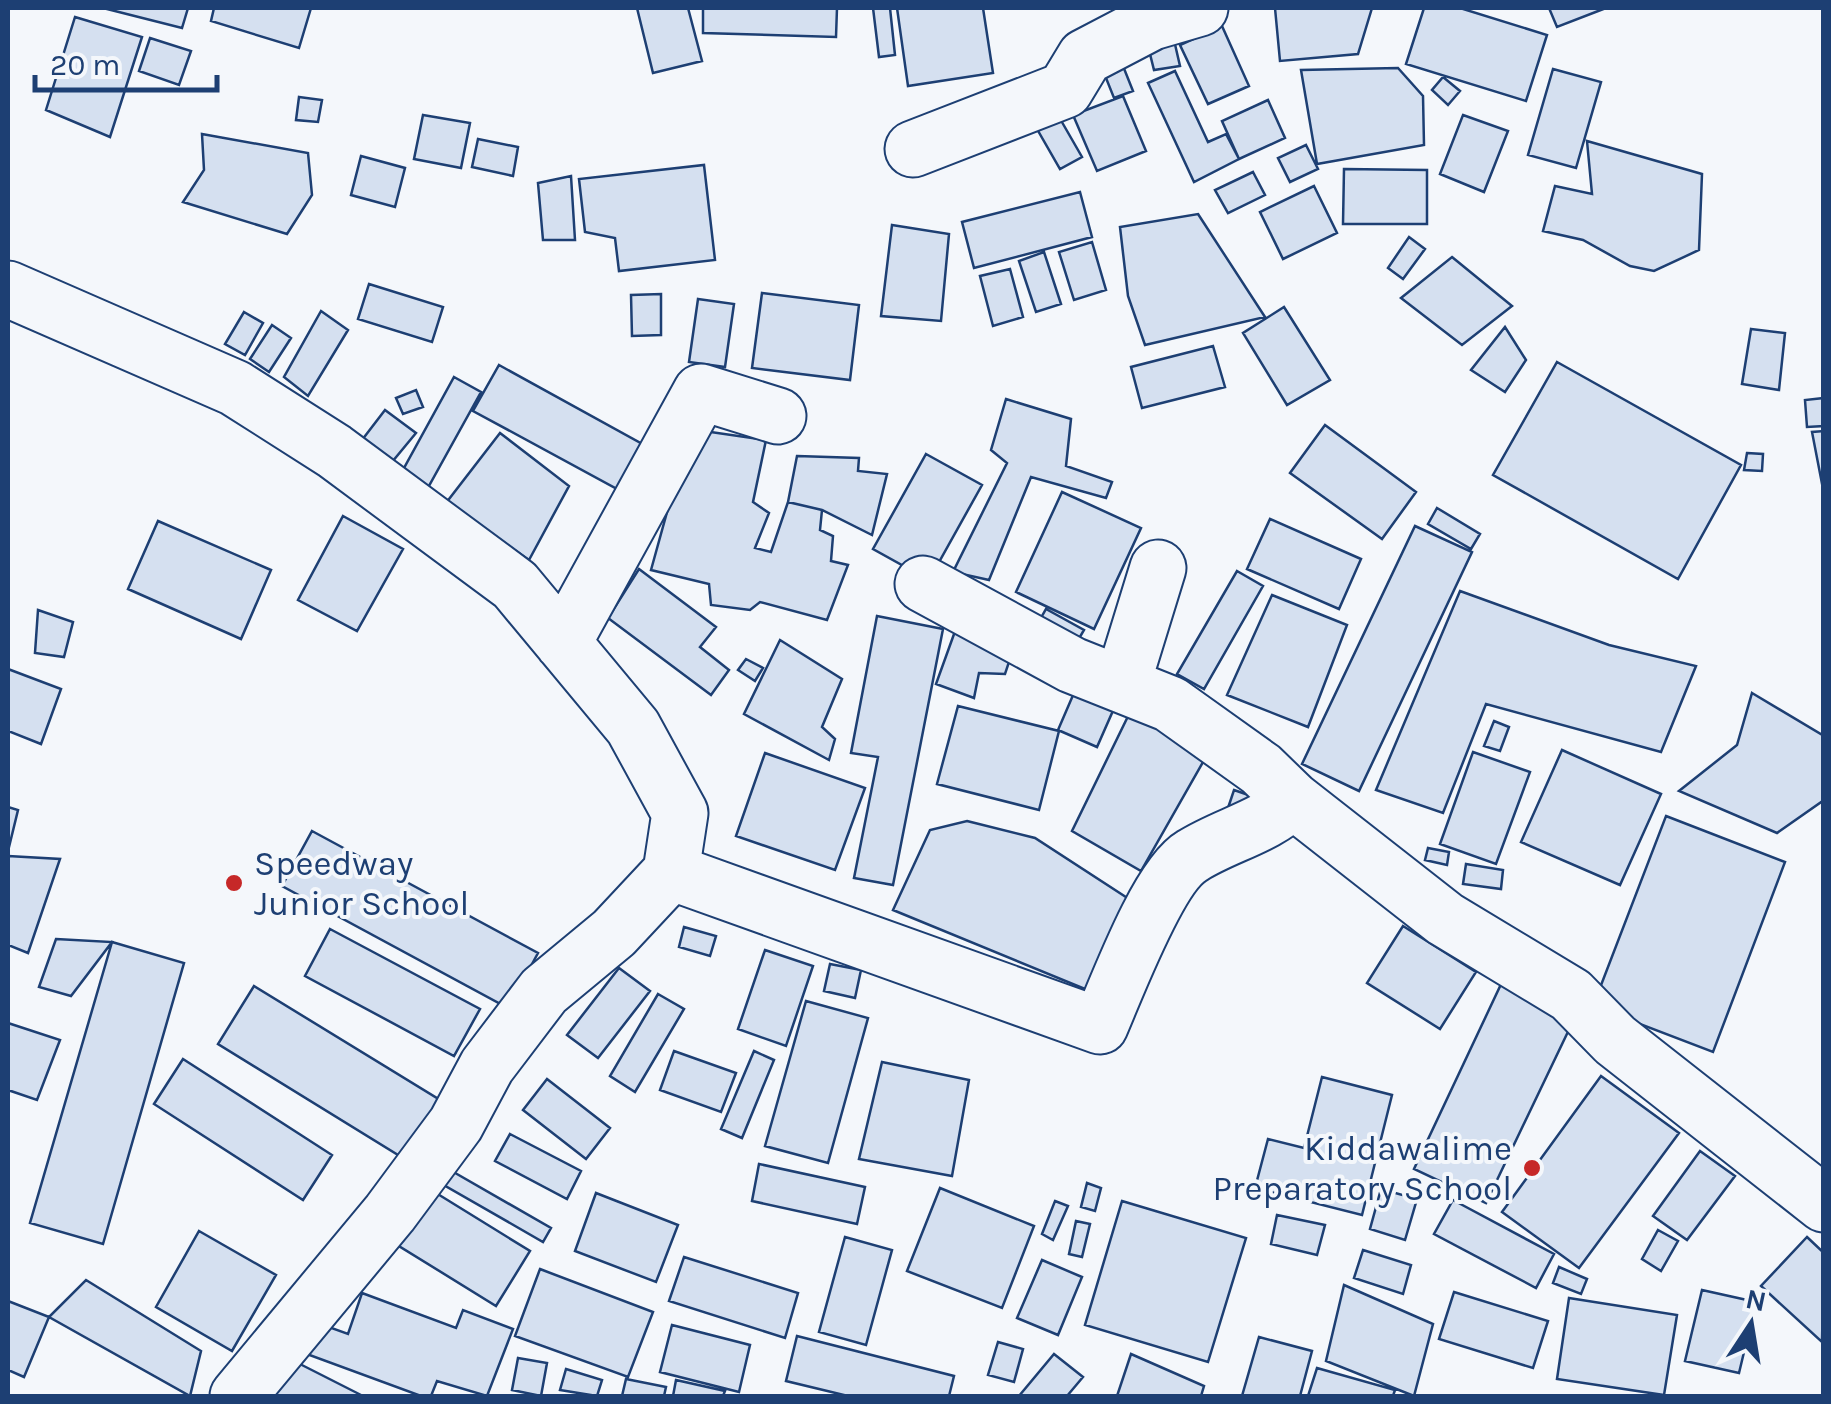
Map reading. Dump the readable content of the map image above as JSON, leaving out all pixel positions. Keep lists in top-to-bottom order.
{
  "places": ["Speedway Junior School", "Kiddawalime Preparatory School"],
  "scale_bar": "20 m",
  "north": "top"
}
